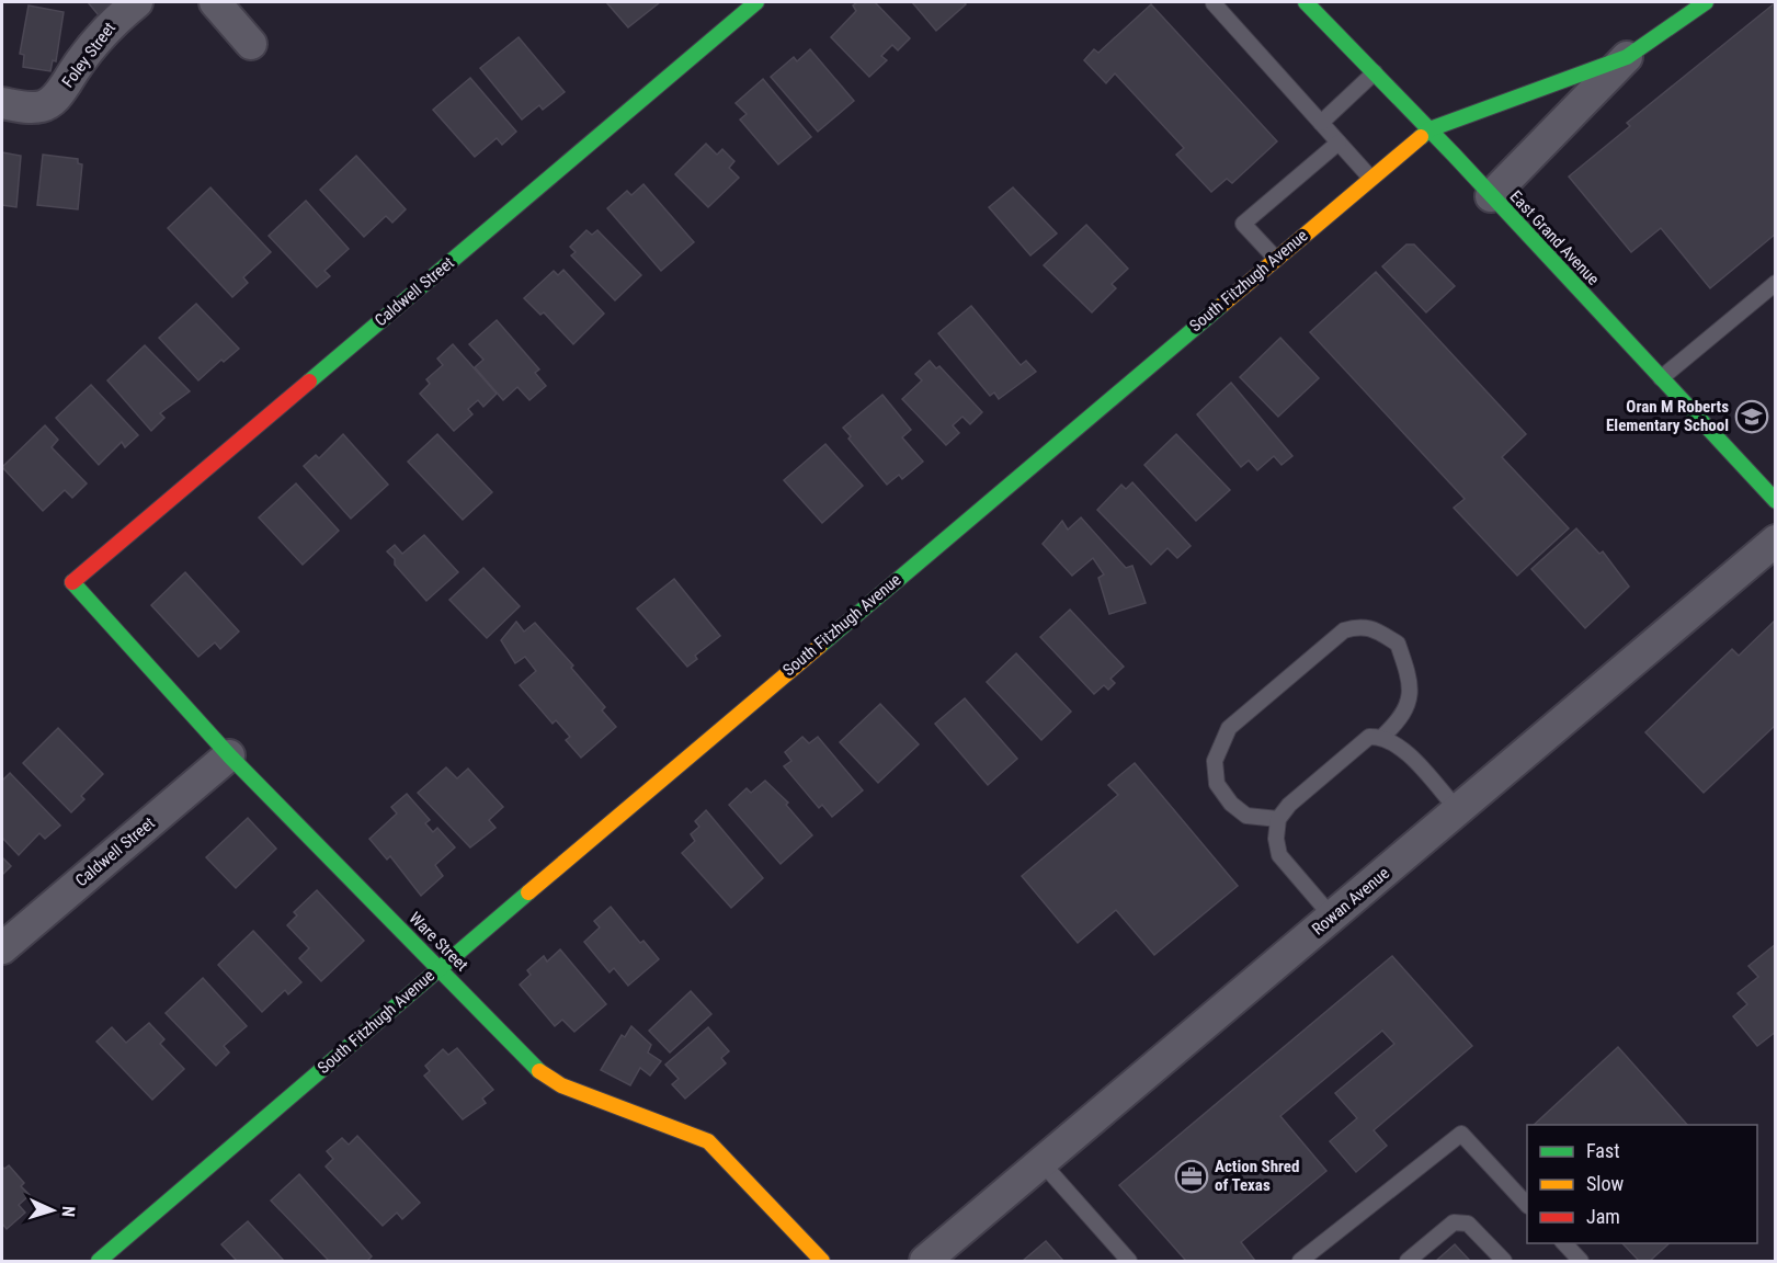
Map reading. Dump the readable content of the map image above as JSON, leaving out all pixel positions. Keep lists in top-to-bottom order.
{
  "streets": {
    "street": [
      "Foley Street",
      "East Grand Avenue",
      "South Fitzhugh Avenue",
      "Caldwell Street",
      "Rowan Avenue",
      "Ware Street"
    ]
  },
  "crossings": [
    ["East Grand Avenue", "South Fitzhugh Avenue"],
    ["South Fitzhugh Avenue", "Ware Street"],
    ["Caldwell Street", "Ware Street"]
  ],
  "places": {
    "school or university": ["Oran M Roberts Elementary School"],
    "office": ["Action Shred of Texas"]
  },
  "legend": ["Fast", "Slow", "Jam"],
  "north": "right"
}
